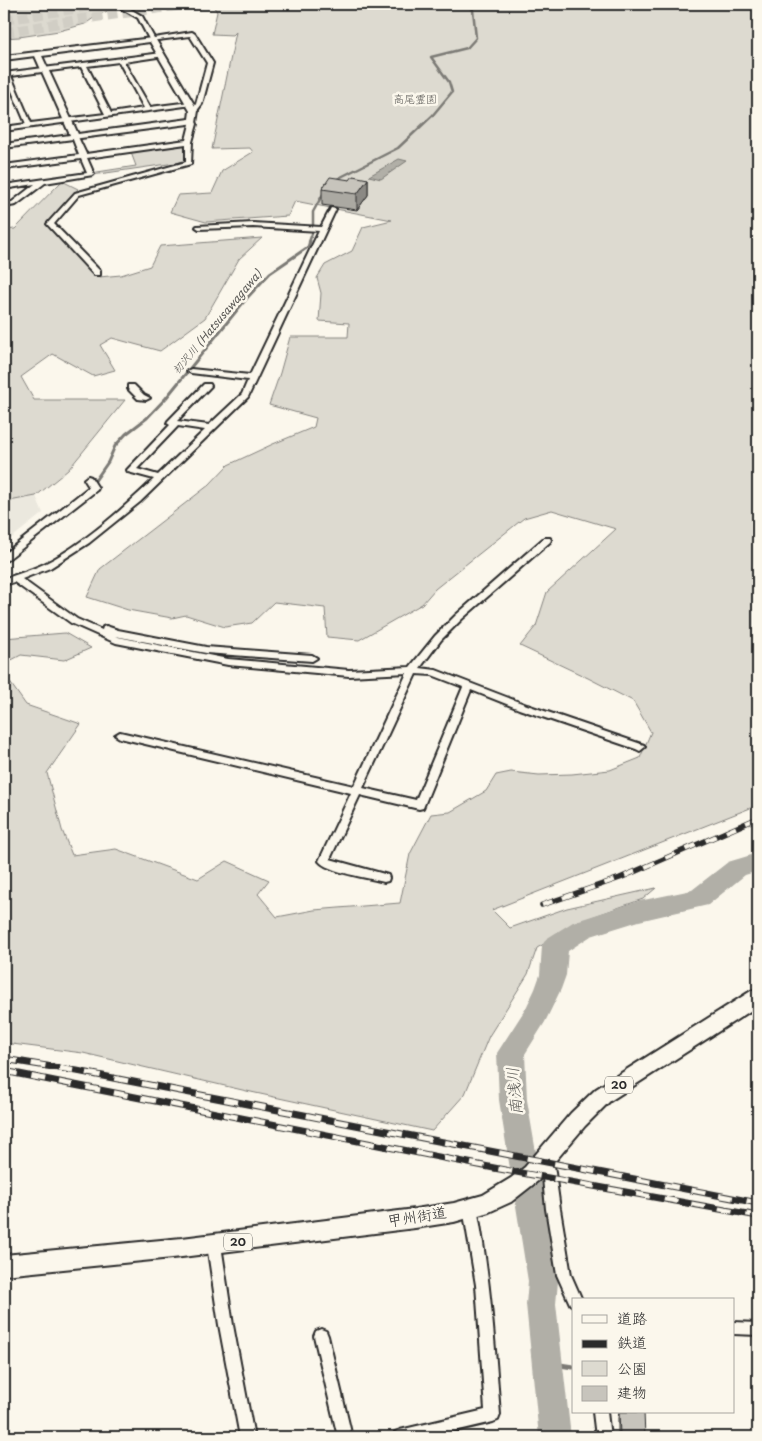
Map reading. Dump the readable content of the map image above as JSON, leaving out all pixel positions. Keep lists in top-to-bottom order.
{
  "streets": {
    "highway": ["20", "甲州街道"]
  },
  "water": ["初沢川 (Hatsusawagawa)", "南浅川"],
  "parks": ["高尾霊園"],
  "legend": [
    "道路",
    "鉄道",
    "公園",
    "建物"
  ]
}
